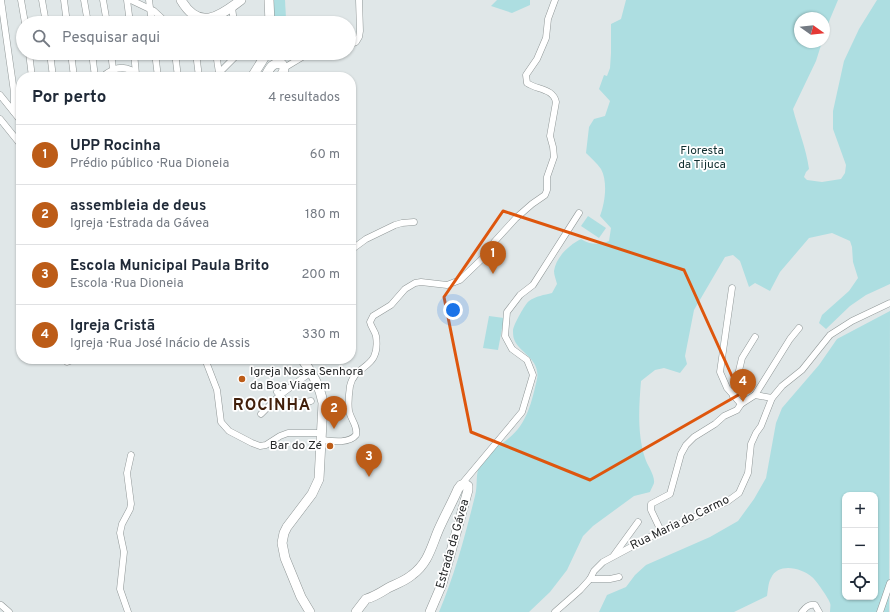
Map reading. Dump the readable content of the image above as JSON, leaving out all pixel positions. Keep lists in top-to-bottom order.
{
  "streets": {
    "street": ["Rua Maria do Carmo", "Estrada da Gávea"]
  },
  "districts": ["ROCINHA"],
  "parks": ["Floresta da Tijuca"],
  "places": ["Igreja Nossa Senhora da Boa Viagem", "Bar do Zé"],
  "north": "right",
  "page": {
    "search": "Pesquisar aqui",
    "heading": ["Por perto", "4 resultados"],
    "list": [
      {
        "mark": "1",
        "name": "UPP Rocinha",
        "note": "Prédio público · Rua Dioneia",
        "value": "60 m"
      },
      {
        "mark": "2",
        "name": "assembleia de deus",
        "note": "Igreja · Estrada da Gávea",
        "value": "180 m"
      },
      {
        "mark": "3",
        "name": "Escola Municipal Paula Brito",
        "note": "Escola · Rua Dioneia",
        "value": "200 m"
      },
      {
        "mark": "4",
        "name": "Igreja Cristã",
        "note": "Igreja · Rua José Inácio de Assis",
        "value": "330 m"
      }
    ],
    "pins": [
      "1",
      "4",
      "2",
      "3"
    ],
    "map_buttons": ["+", "−"]
  }
}
